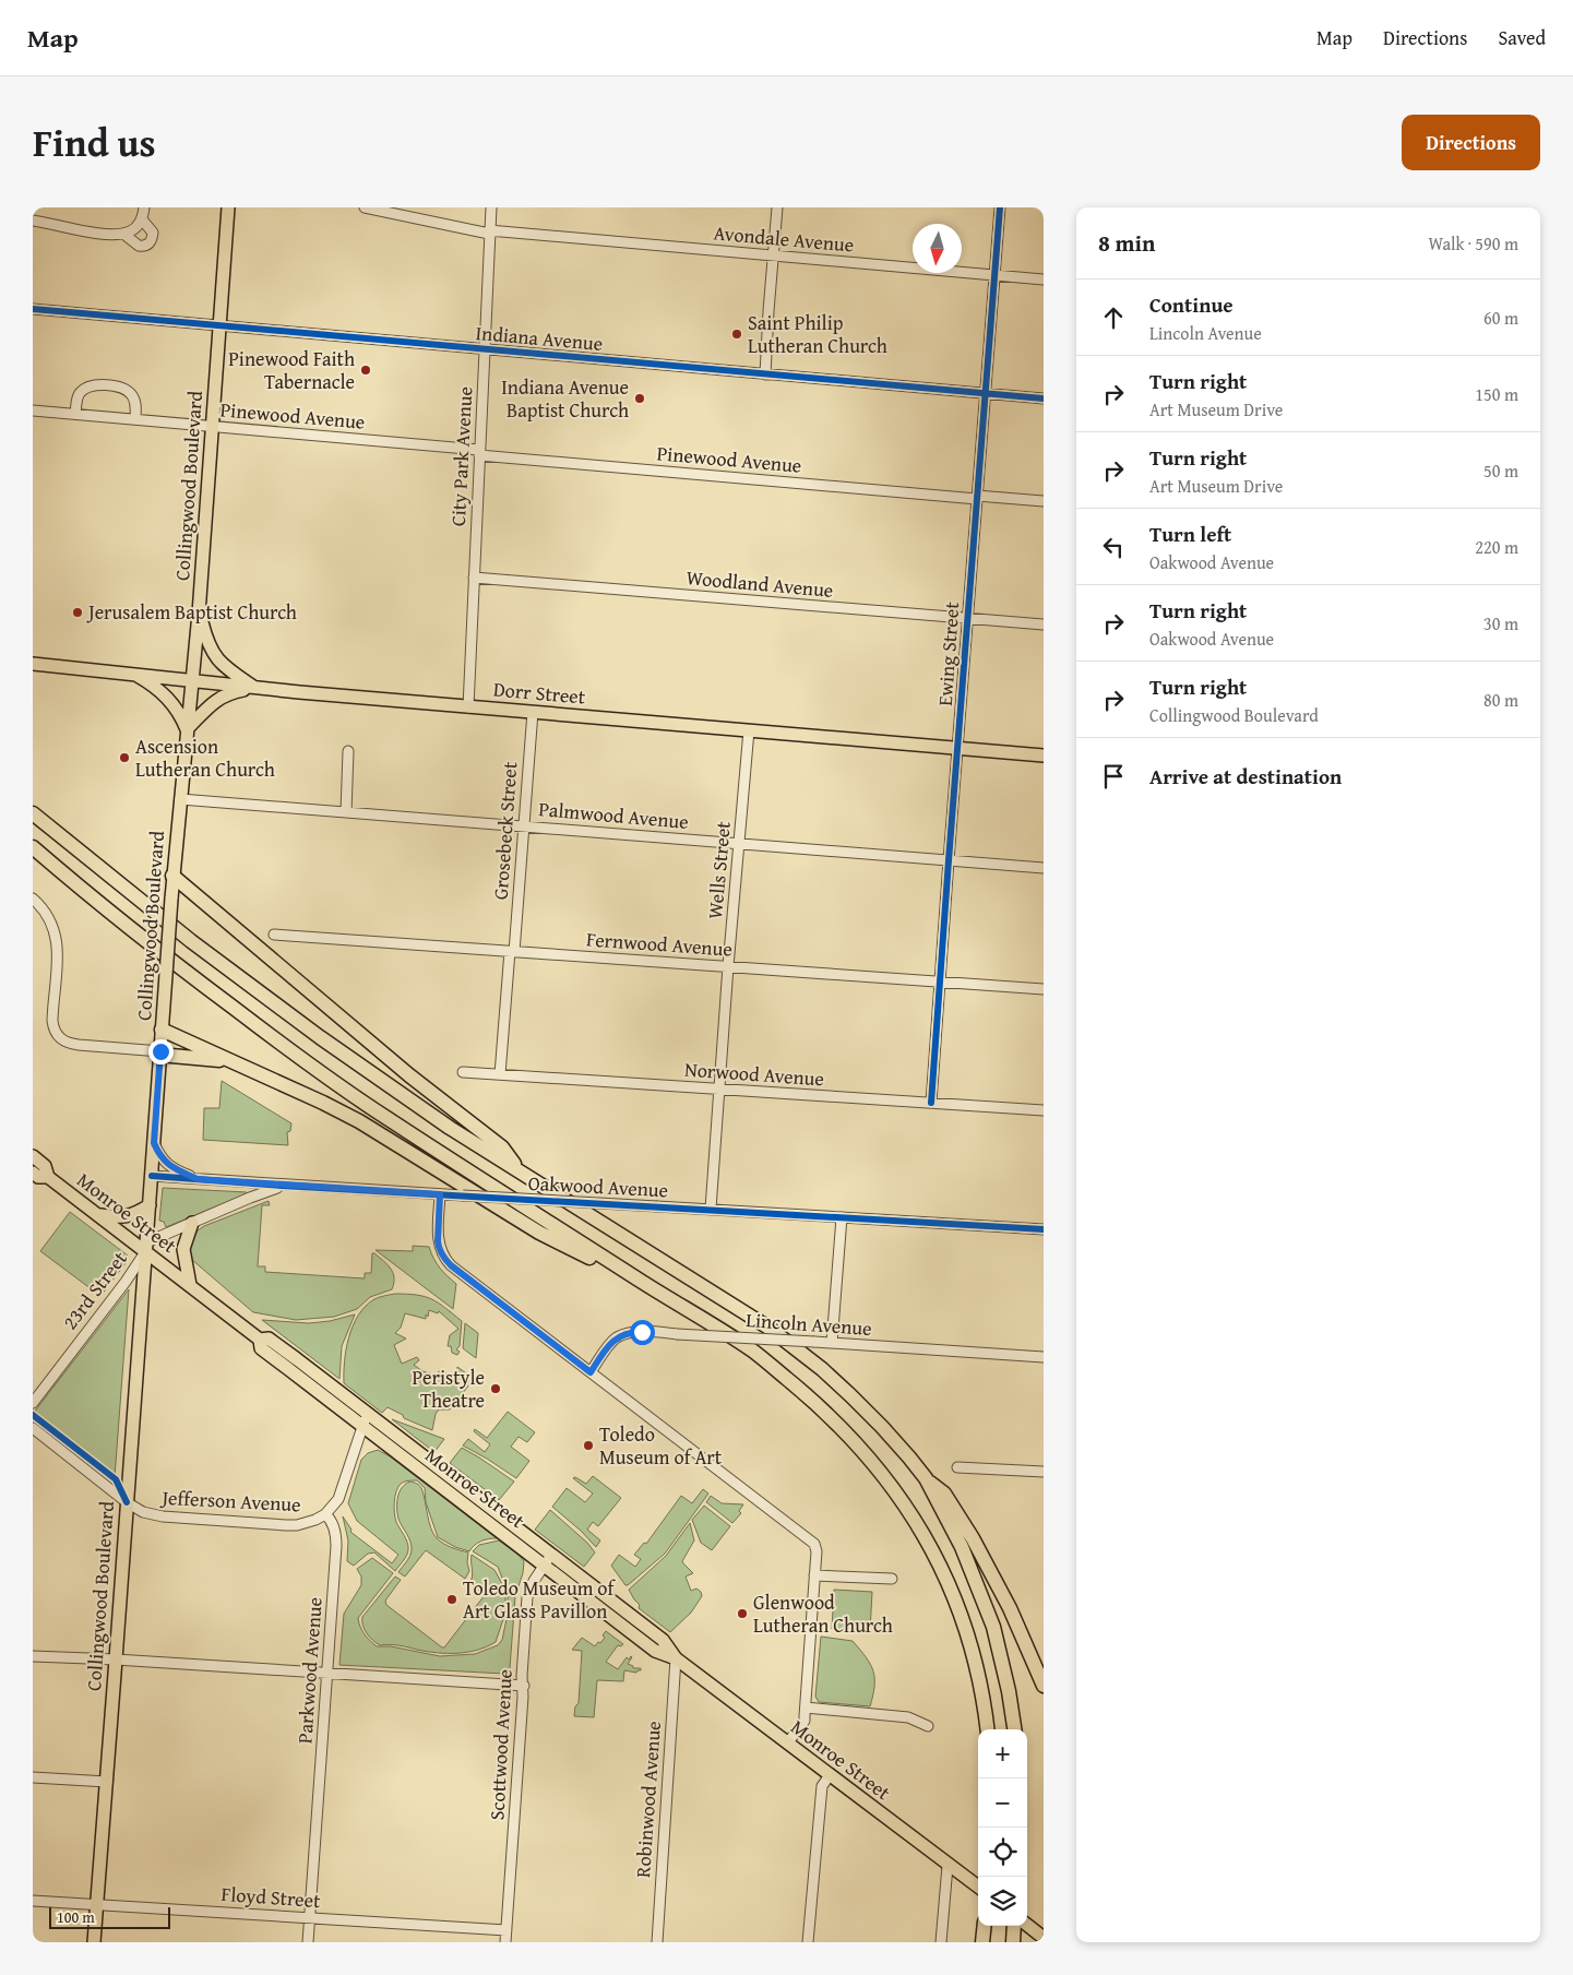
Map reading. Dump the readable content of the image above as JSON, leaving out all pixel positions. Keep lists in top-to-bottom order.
{
  "streets": {
    "main road": ["Collingwood Boulevard", "Dorr Street", "Monroe Street"],
    "street": [
      "Avondale Avenue",
      "Indiana Avenue",
      "Pinewood Avenue",
      "City Park Avenue",
      "Woodland Avenue",
      "Ewing Street",
      "Palmwood Avenue",
      "Grosebeck Street",
      "Wells Street",
      "Fernwood Avenue",
      "Norwood Avenue",
      "Oakwood Avenue",
      "23rd Street",
      "Lincoln Avenue",
      "Jefferson Avenue",
      "Parkwood Avenue",
      "Scottwood Avenue",
      "Robinwood Avenue",
      "Floyd Street"
    ]
  },
  "crossings": [
    ["Avondale Avenue", "City Park Avenue"],
    ["Avondale Avenue", "Ewing Street"],
    ["Indiana Avenue", "City Park Avenue"],
    ["Indiana Avenue", "Collingwood Boulevard"],
    ["Indiana Avenue", "Ewing Street"],
    ["Pinewood Avenue", "City Park Avenue"],
    ["Pinewood Avenue", "Collingwood Boulevard"],
    ["Pinewood Avenue", "Ewing Street"],
    ["City Park Avenue", "Woodland Avenue"],
    ["City Park Avenue", "Dorr Street"],
    ["Collingwood Boulevard", "Dorr Street"],
    ["Collingwood Boulevard", "Palmwood Avenue"],
    ["Collingwood Boulevard", "Oakwood Avenue"],
    ["Collingwood Boulevard", "Monroe Street"],
    ["Collingwood Boulevard", "23rd Street"],
    ["Collingwood Boulevard", "Jefferson Avenue"],
    ["Collingwood Boulevard", "Floyd Street"],
    ["Woodland Avenue", "Ewing Street"],
    ["Ewing Street", "Dorr Street"],
    ["Ewing Street", "Palmwood Avenue"],
    ["Ewing Street", "Fernwood Avenue"],
    ["Ewing Street", "Norwood Avenue"],
    ["Dorr Street", "Grosebeck Street"],
    ["Dorr Street", "Wells Street"],
    ["Palmwood Avenue", "Grosebeck Street"],
    ["Palmwood Avenue", "Wells Street"],
    ["Grosebeck Street", "Fernwood Avenue"],
    ["Grosebeck Street", "Norwood Avenue"],
    ["Wells Street", "Fernwood Avenue"],
    ["Wells Street", "Norwood Avenue"],
    ["Wells Street", "Oakwood Avenue"],
    ["Oakwood Avenue", "Monroe Street"],
    ["Oakwood Avenue", "23rd Street"],
    ["Monroe Street", "23rd Street"],
    ["Monroe Street", "Scottwood Avenue"],
    ["Monroe Street", "Robinwood Avenue"],
    ["Jefferson Avenue", "Parkwood Avenue"],
    ["Parkwood Avenue", "Floyd Street"],
    ["Scottwood Avenue", "Floyd Street"]
  ],
  "places": [
    "Saint Philip Lutheran Church",
    "Pinewood Faith Tabernacle",
    "Indiana Avenue Baptist Church",
    "Jerusalem Baptist Church",
    "Ascension Lutheran Church",
    "Peristyle Theatre",
    "Toledo Museum of Art",
    "Toledo Museum of Art Glass Pavillon",
    "Glenwood Lutheran Church"
  ],
  "scale_bar": "100 m",
  "north": "bottom",
  "page": {
    "header": "Map",
    "nav": ["Map", "Directions", "Saved"],
    "title": "Find us",
    "buttons": "Directions",
    "heading": ["8 min", "Walk · 590 m"],
    "list": [
      ["Continue", "Lincoln Avenue", "60 m"],
      ["Turn right", "Art Museum Drive", "150 m"],
      ["Turn right", "Art Museum Drive", "50 m"],
      ["Turn left", "Oakwood Avenue", "220 m"],
      ["Turn right", "Oakwood Avenue", "30 m"],
      ["Turn right", "Collingwood Boulevard", "80 m"],
      "Arrive at destination"
    ],
    "map_buttons": ["+", "−"],
    "scale": "100 m"
  }
}
